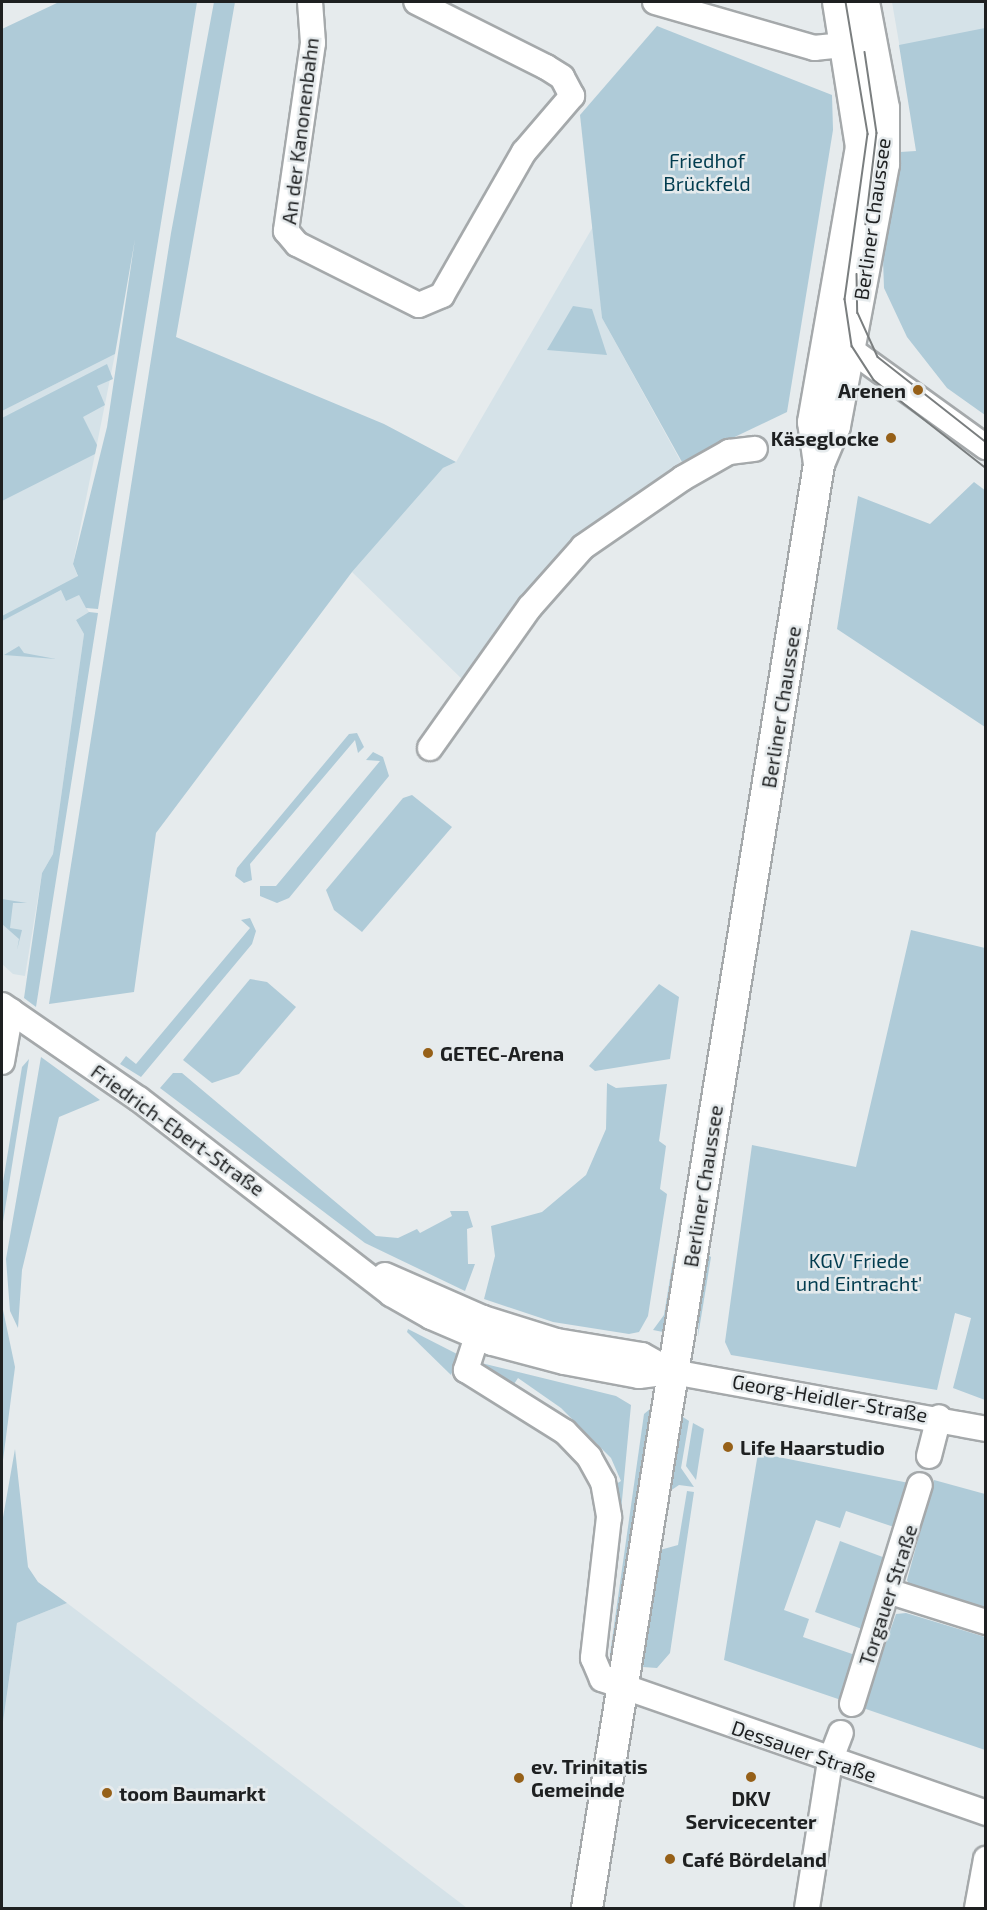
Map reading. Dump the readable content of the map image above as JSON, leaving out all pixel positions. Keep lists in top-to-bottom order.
{
  "streets": {
    "main road": ["Berliner Chaussee"],
    "street": [
      "An der Kanonenbahn",
      "Friedrich-Ebert-Straße",
      "Georg-Heidler-Straße",
      "Torgauer Straße",
      "Dessauer Straße"
    ]
  },
  "crossings": [
    ["Berliner Chaussee", "Friedrich-Ebert-Straße"],
    ["Berliner Chaussee", "Georg-Heidler-Straße"],
    ["Berliner Chaussee", "Dessauer Straße"],
    ["Friedrich-Ebert-Straße", "Georg-Heidler-Straße"]
  ],
  "parks": ["Friedhof Brückfeld", "KGV 'Friede und Eintracht'"],
  "places": [
    "Arenen",
    "Käseglocke",
    "GETEC-Arena",
    "Life Haarstudio",
    "DKV Servicecenter",
    "ev. Trinitatis Gemeinde",
    "toom Baumarkt",
    "Café Bördeland"
  ]
}
